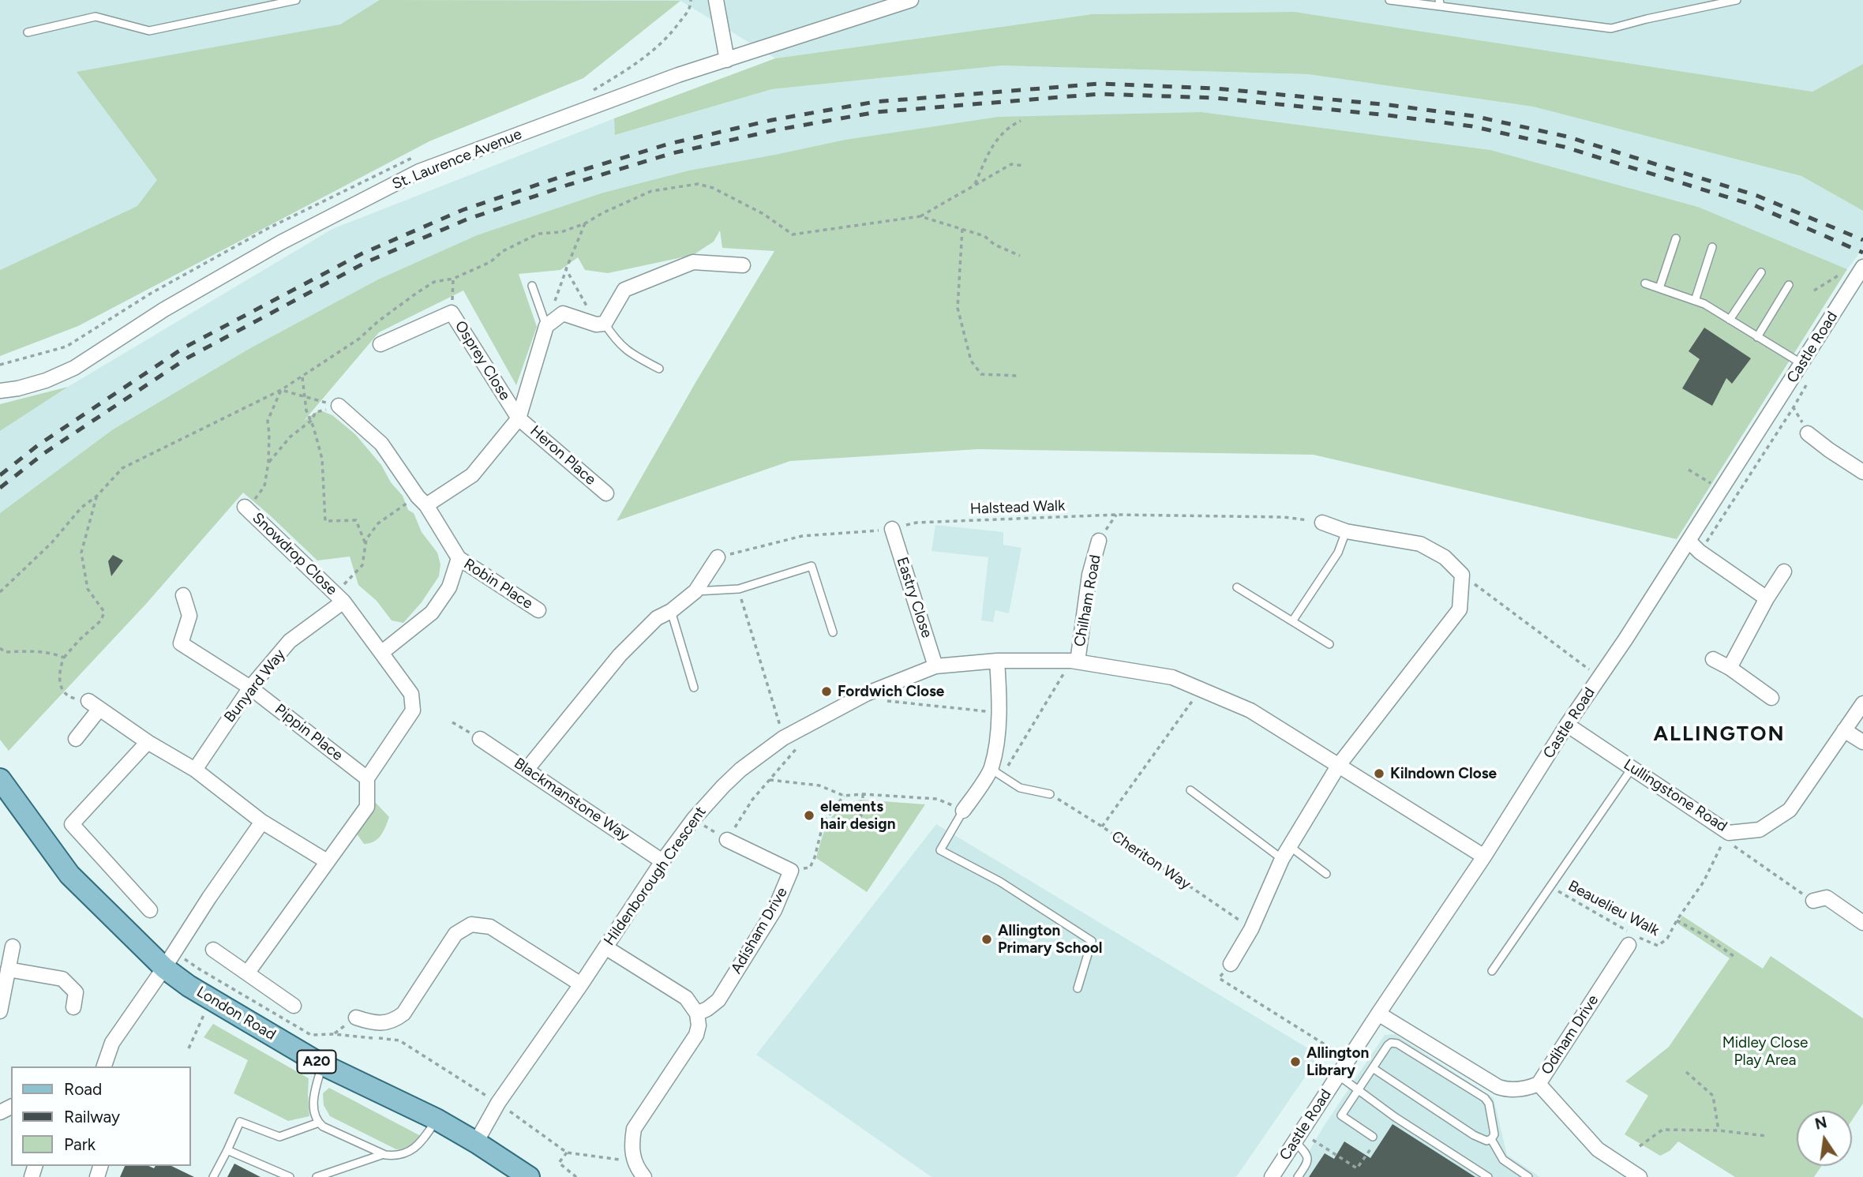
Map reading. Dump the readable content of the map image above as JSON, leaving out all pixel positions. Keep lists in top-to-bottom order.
{
  "streets": {
    "main road": ["London Road", "A20"],
    "street": [
      "St. Laurence Avenue",
      "Castle Road",
      "Osprey Close",
      "Heron Place",
      "Snowdrop Close",
      "Robin Place",
      "Eastry Close",
      "Chilham Road",
      "Bunyard Way",
      "Pippin Place",
      "Lullingstone Road",
      "Blackmanstone Way",
      "Hildenborough Crescent",
      "Adisham Drive",
      "Odiham Drive"
    ],
    "path": ["Halstead Walk", "Cheriton Way", "Beauelieu Walk"]
  },
  "crossings": [
    ["Castle Road", "Lullingstone Road"],
    ["Castle Road", "Hildenborough Crescent"],
    ["Castle Road", "Odiham Drive"],
    ["Osprey Close", "Heron Place"],
    ["Halstead Walk", "Eastry Close"],
    ["Snowdrop Close", "Bunyard Way"],
    ["Eastry Close", "Hildenborough Crescent"],
    ["Chilham Road", "Hildenborough Crescent"],
    ["Bunyard Way", "Pippin Place"],
    ["Blackmanstone Way", "Hildenborough Crescent"],
    ["Hildenborough Crescent", "London Road"]
  ],
  "districts": ["ALLINGTON"],
  "parks": ["Midley Close Play Area"],
  "places": [
    "Fordwich Close",
    "Kilndown Close",
    "elements hair design",
    "Allington Primary School",
    "Allington Library"
  ],
  "legend": ["Road", "Railway", "Park"],
  "north": "top"
}
